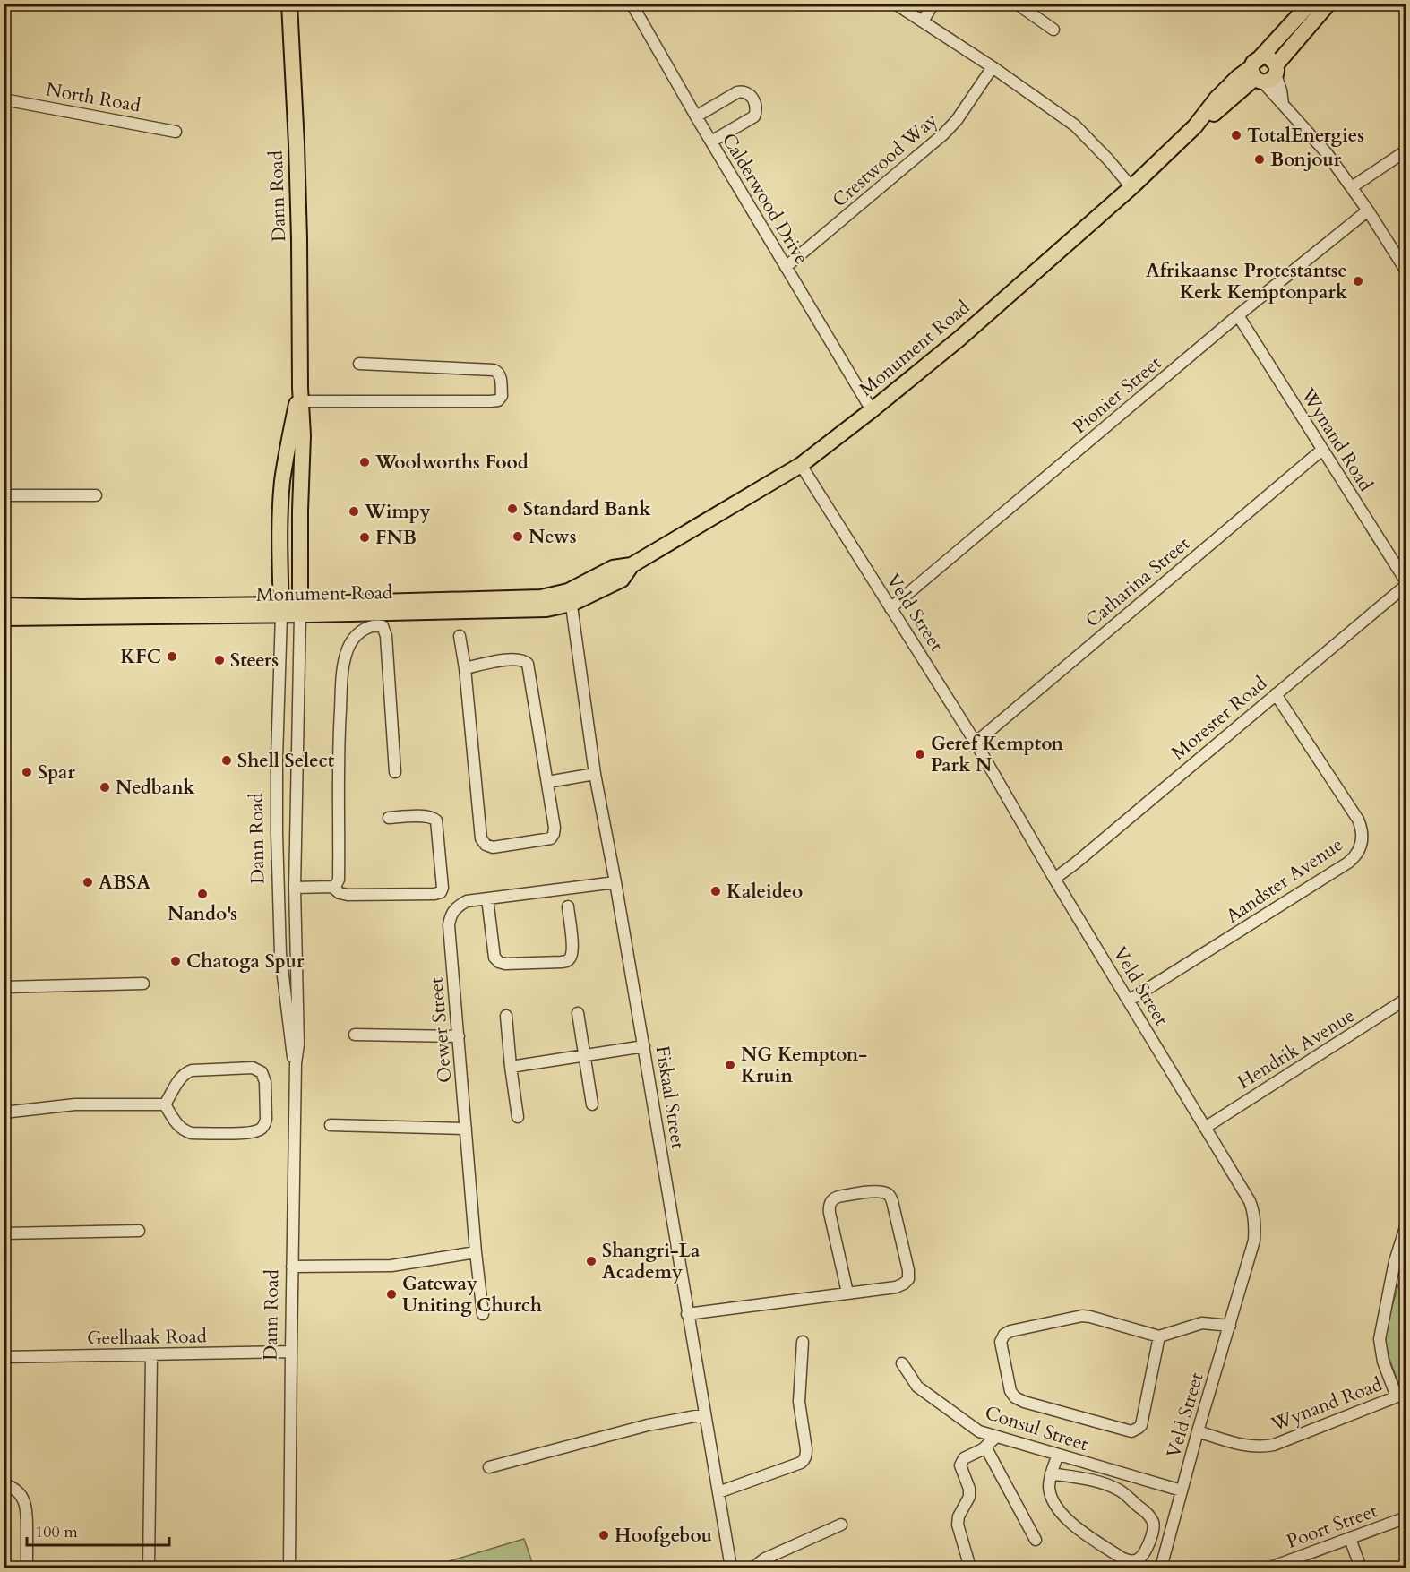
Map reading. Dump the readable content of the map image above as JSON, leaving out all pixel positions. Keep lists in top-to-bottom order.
{
  "streets": {
    "main road": ["Dann Road", "Monument Road"],
    "street": [
      "North Road",
      "Crestwood Way",
      "Calderwood Drive",
      "Pionier Street",
      "Wynand Road",
      "Catharina Street",
      "Veld Street",
      "Morester Road",
      "Aandster Avenue",
      "Oewer Street",
      "Hendrik Avenue",
      "Fiskaal Street",
      "Geelhaak Road",
      "Consul Street",
      "Poort Street"
    ]
  },
  "crossings": [
    ["Crestwood Way", "Calderwood Drive"],
    ["Dann Road", "Monument Road"],
    ["Dann Road", "Geelhaak Road"],
    ["Calderwood Drive", "Monument Road"],
    ["Monument Road", "Veld Street"],
    ["Monument Road", "Fiskaal Street"],
    ["Pionier Street", "Wynand Road"],
    ["Pionier Street", "Veld Street"],
    ["Wynand Road", "Catharina Street"],
    ["Wynand Road", "Veld Street"],
    ["Wynand Road", "Morester Road"],
    ["Catharina Street", "Veld Street"],
    ["Veld Street", "Morester Road"],
    ["Veld Street", "Aandster Avenue"],
    ["Veld Street", "Hendrik Avenue"],
    ["Veld Street", "Consul Street"],
    ["Morester Road", "Aandster Avenue"],
    ["Oewer Street", "Fiskaal Street"]
  ],
  "places": [
    "TotalEnergies",
    "Bonjour",
    "Afrikaanse Protestantse Kerk Kemptonpark",
    "Woolworths Food",
    "Standard Bank",
    "Wimpy",
    "News",
    "FNB",
    "KFC",
    "Steers",
    "Geref Kempton Park N",
    "Shell Select",
    "Spar",
    "Nedbank",
    "ABSA",
    "Kaleideo",
    "Nando's",
    "Chatoga Spur",
    "NG Kempton- Kruin",
    "Shangri-La Academy",
    "Gateway Uniting Church",
    "Hoofgebou"
  ],
  "scale_bar": "100 m"
}
